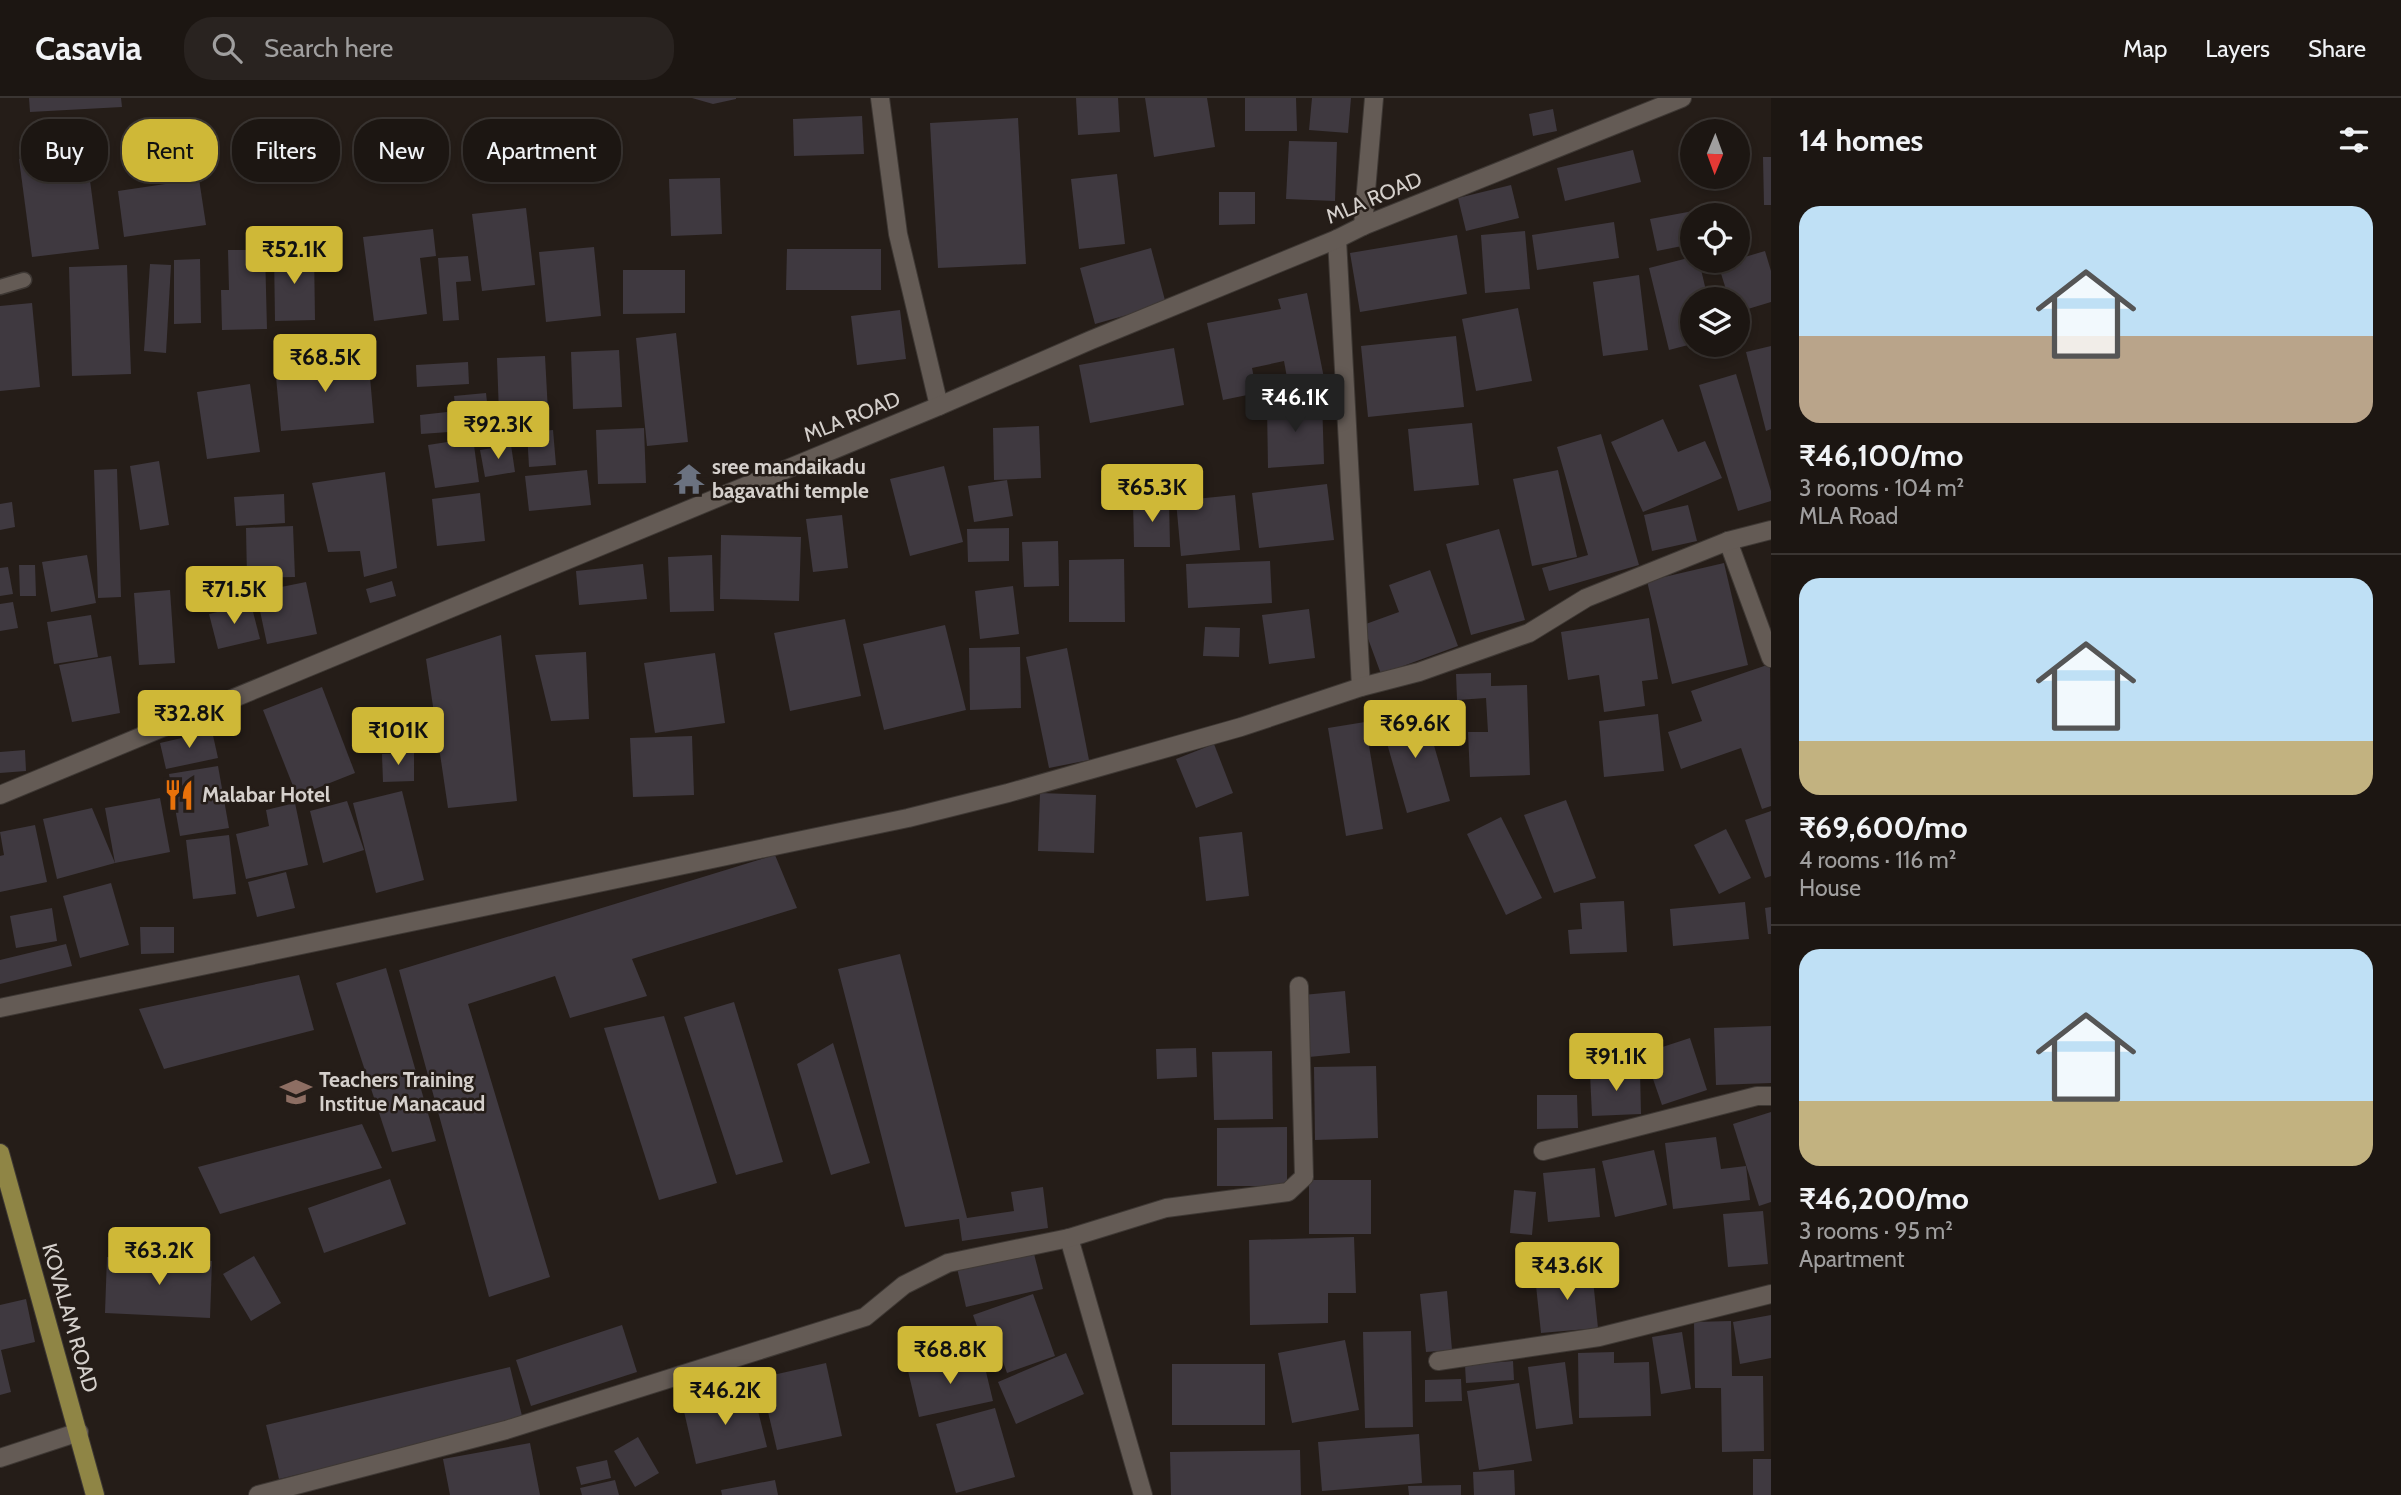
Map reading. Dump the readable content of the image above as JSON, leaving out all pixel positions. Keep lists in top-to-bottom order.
{
  "streets": {
    "main road": ["KOVALAM ROAD"],
    "street": ["MLA ROAD"]
  },
  "places": {
    "temple": ["sree mandaikadu bagavathi temple"],
    "restaurant": ["Malabar Hotel"],
    "school or university": ["Teachers Training Institue Manacaud"]
  },
  "north": "bottom",
  "page": {
    "header": "Casavia",
    "search": "Search here",
    "nav": ["Map", "Layers", "Share"],
    "heading": "14 homes",
    "chip": [
      "Buy",
      "Rent",
      "Filters",
      "New",
      "Apartment"
    ],
    "list": [
      {
        "name": "₹46,100/mo",
        "note": "3 rooms · 104 m² · MLA Road"
      },
      {
        "name": "₹69,600/mo",
        "note": "4 rooms · 116 m² · House"
      },
      {
        "name": "₹46,200/mo",
        "note": "3 rooms · 95 m² · Apartment"
      }
    ],
    "price": [
      "₹52.1K",
      "₹68.5K",
      "₹46.1K",
      "₹92.3K",
      "₹65.3K",
      "₹71.5K",
      "₹32.8K",
      "₹69.6K",
      "₹101K",
      "₹91.1K",
      "₹63.2K",
      "₹43.6K",
      "₹68.8K",
      "₹46.2K"
    ]
  }
}
